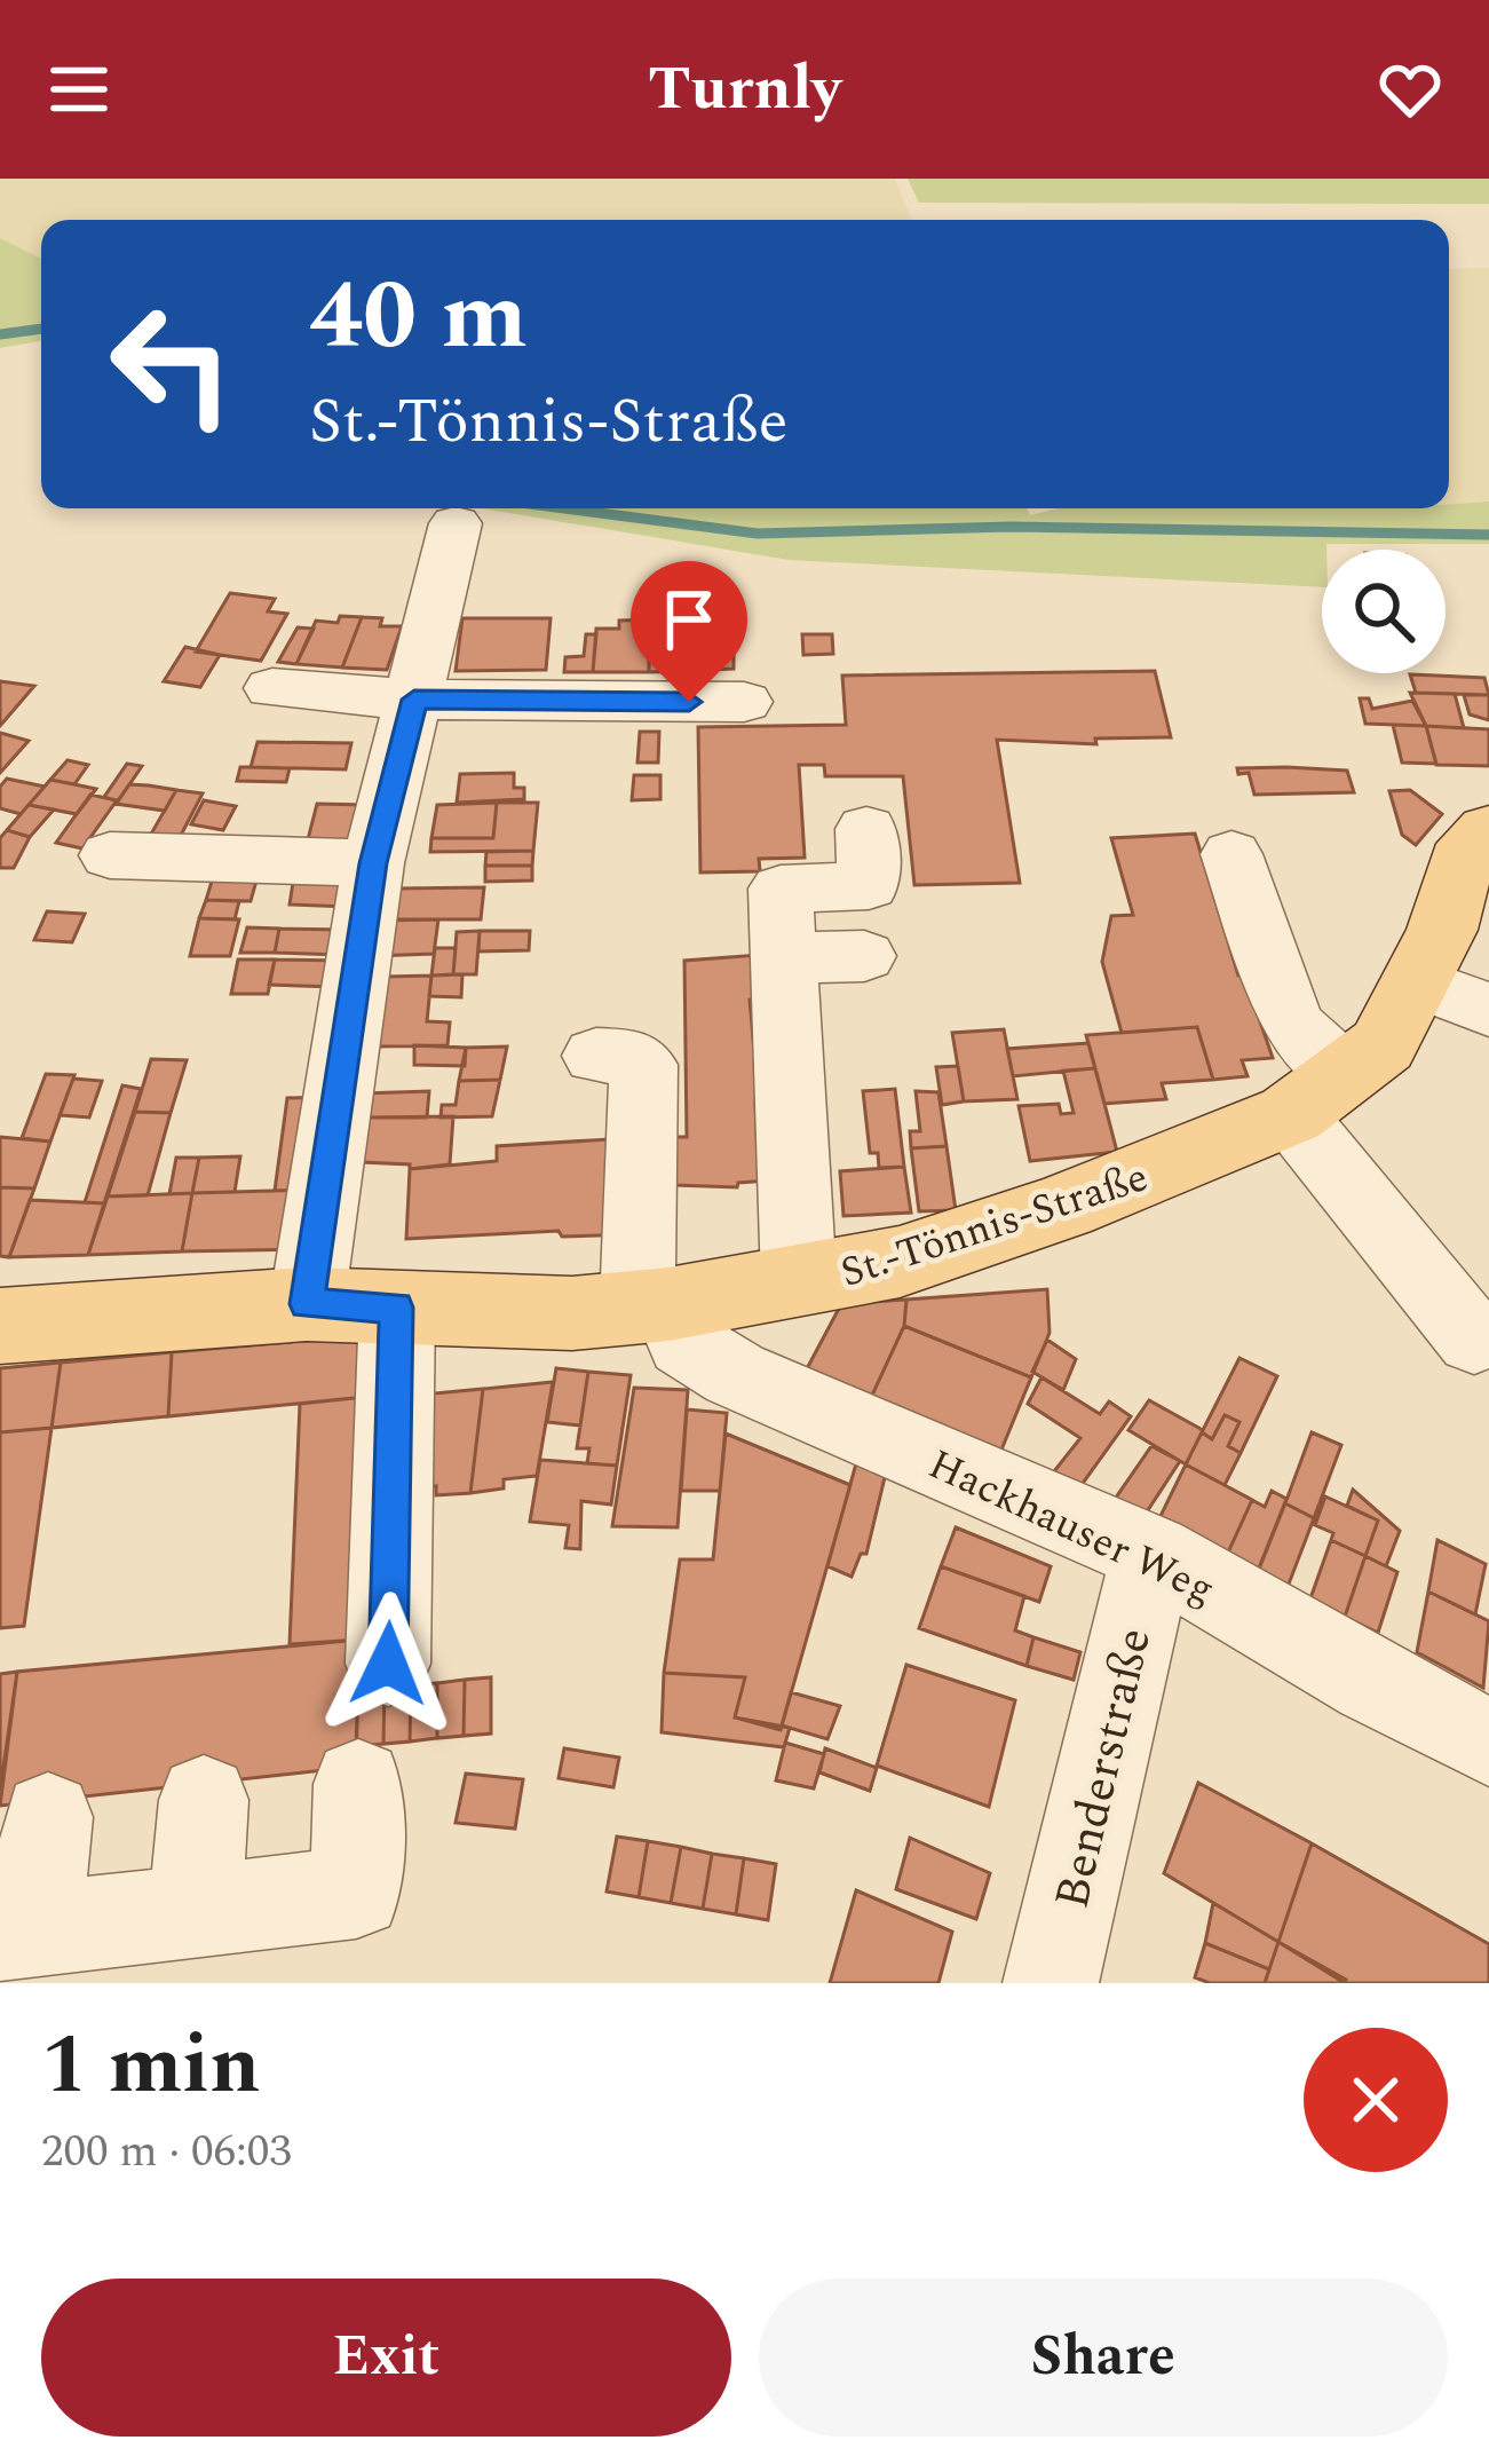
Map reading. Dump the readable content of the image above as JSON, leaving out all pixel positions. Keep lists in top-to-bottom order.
{
  "streets": {
    "main road": ["St.-Tönnis-Straße"],
    "street": ["Hackhauser Weg", "Benderstraße"]
  },
  "crossings": [
    ["St.-Tönnis-Straße", "Hackhauser Weg"],
    ["Hackhauser Weg", "Benderstraße"]
  ],
  "page": {
    "header": "Turnly",
    "turn": ["40 m", "St.-Tönnis-Straße"],
    "heading": ["1 min", "200 m · 06:03"],
    "buttons": ["Exit", "Share"]
  }
}
